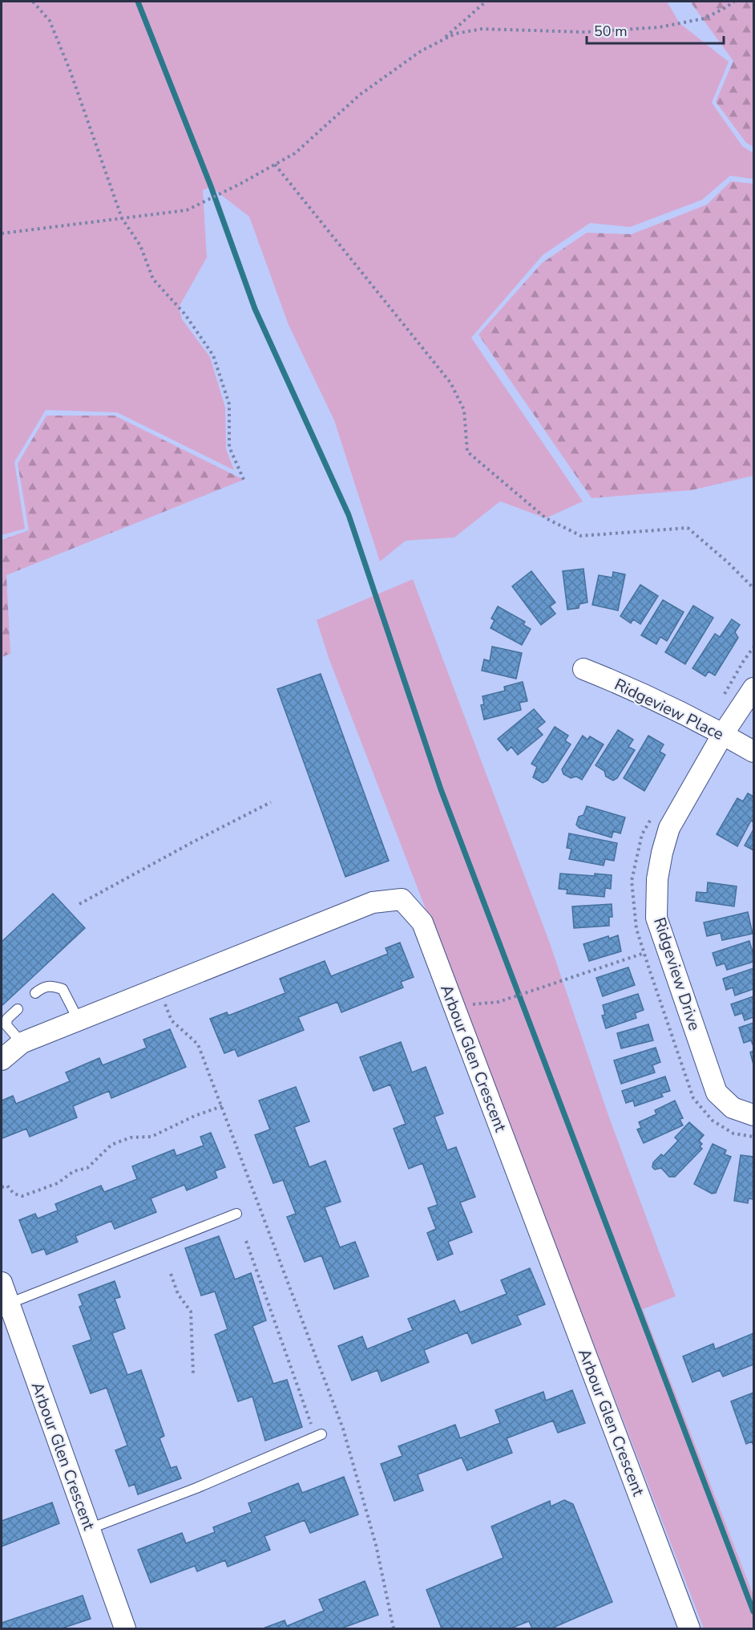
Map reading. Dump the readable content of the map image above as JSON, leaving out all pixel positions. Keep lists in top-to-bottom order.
{
  "streets": {
    "street": ["Ridgeview Place", "Ridgeview Drive", "Arbour Glen Crescent"]
  },
  "crossings": [
    ["Ridgeview Place", "Ridgeview Drive"]
  ],
  "scale_bar": "50 m"
}
